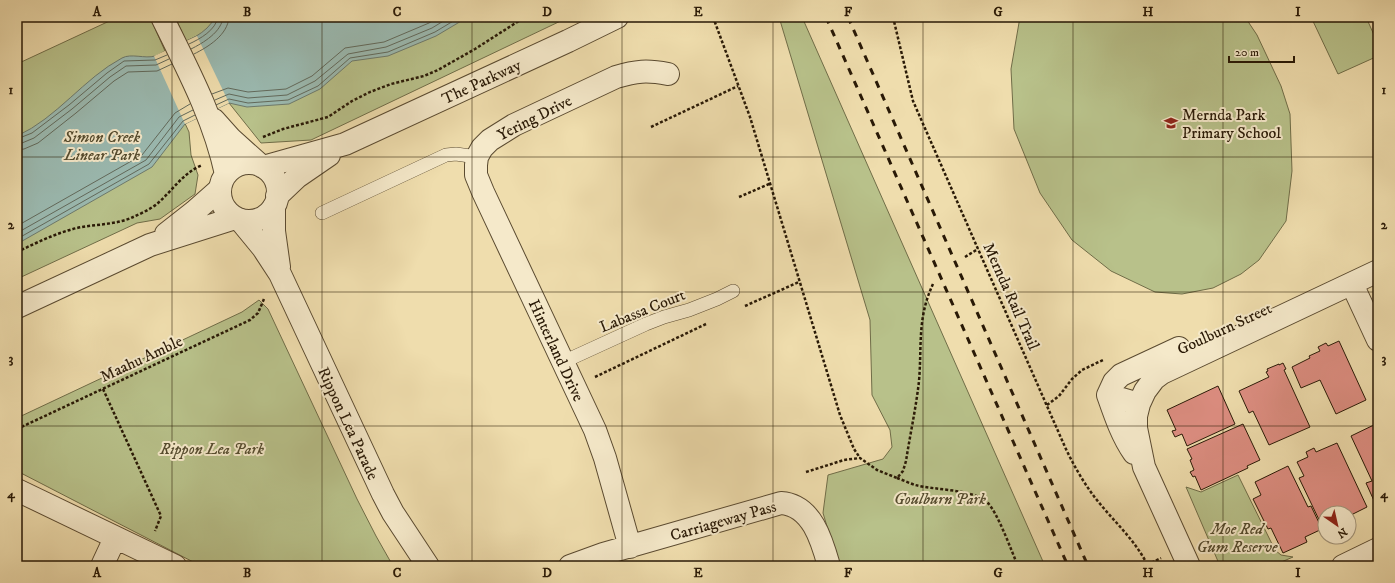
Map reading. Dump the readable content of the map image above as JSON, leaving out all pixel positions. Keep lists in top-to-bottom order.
{
  "streets": {
    "street": [
      "The Parkway",
      "Yering Drive",
      "Goulburn Street",
      "Hinterland Drive",
      "Rippon Lea Parade",
      "Carriageway Pass"
    ],
    "lane": ["Labassa Court"],
    "path": ["Mernda Rail Trail", "Maahu Amble"]
  },
  "crossings": [
    ["The Parkway", "Rippon Lea Parade"],
    ["Yering Drive", "Hinterland Drive"],
    ["Labassa Court", "Hinterland Drive"],
    ["Hinterland Drive", "Carriageway Pass"]
  ],
  "parks": [
    "Simon Creek Linear Park",
    "Rippon Lea Park",
    "Goulburn Park",
    "Moe Red Gum Reserve"
  ],
  "places": {
    "school or university": ["Mernda Park Primary School"]
  },
  "scale_bar": "20 m",
  "north": "bottom right",
  "grid": {
    "columns": [
      "A",
      "B",
      "C",
      "D",
      "E",
      "F",
      "G",
      "H",
      "I"
    ],
    "rows": [
      "1",
      "2",
      "3",
      "4"
    ]
  }
}
